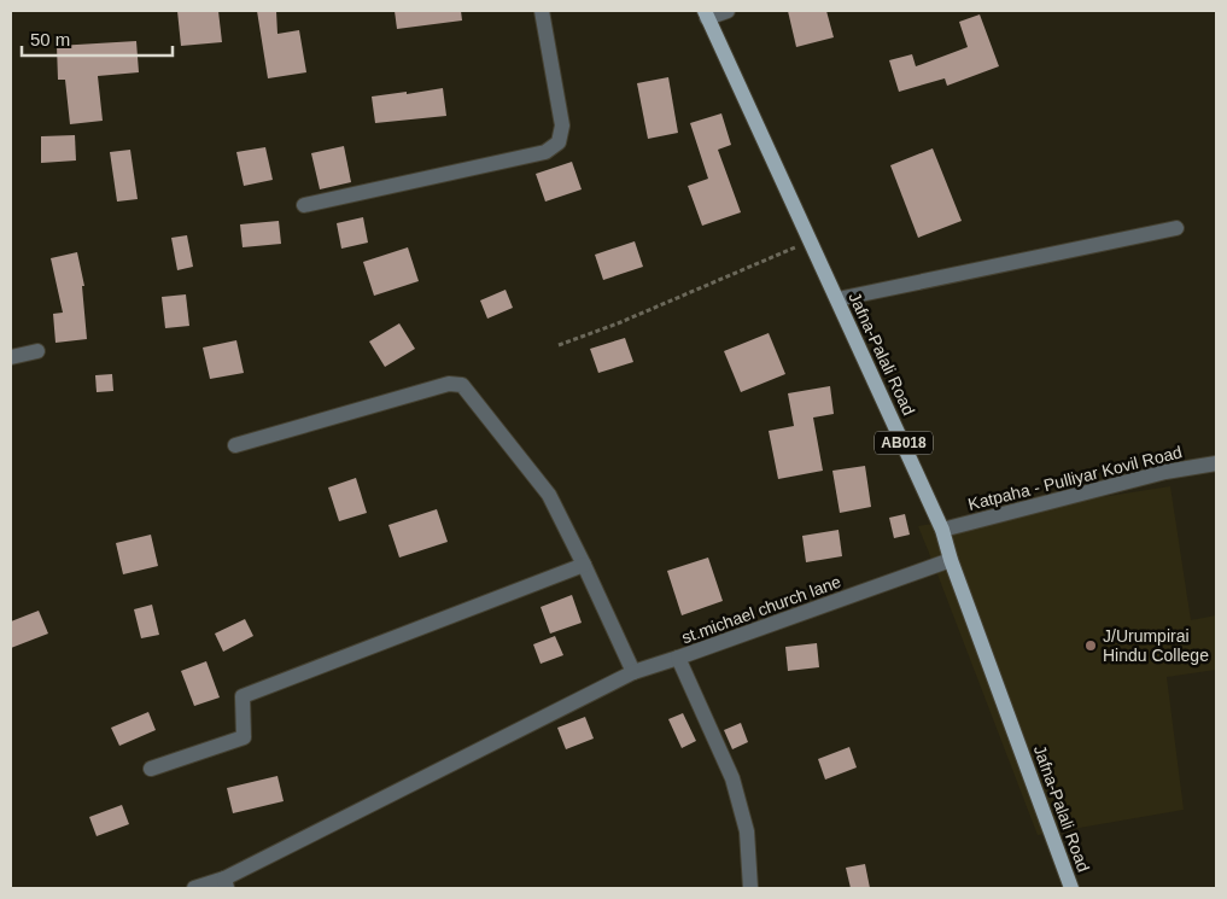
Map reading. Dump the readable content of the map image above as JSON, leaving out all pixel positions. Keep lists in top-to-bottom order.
{
  "streets": {
    "main road": ["Jafna-Palali Road", "AB018"],
    "street": ["Katpaha - Pulliyar Kovil Road", "st.michael church lane"]
  },
  "crossings": [
    ["Jafna-Palali Road", "Katpaha - Pulliyar Kovil Road"],
    ["Jafna-Palali Road", "st.michael church lane"]
  ],
  "places": ["J/Urumpirai Hindu College"],
  "scale_bar": "50 m"
}
